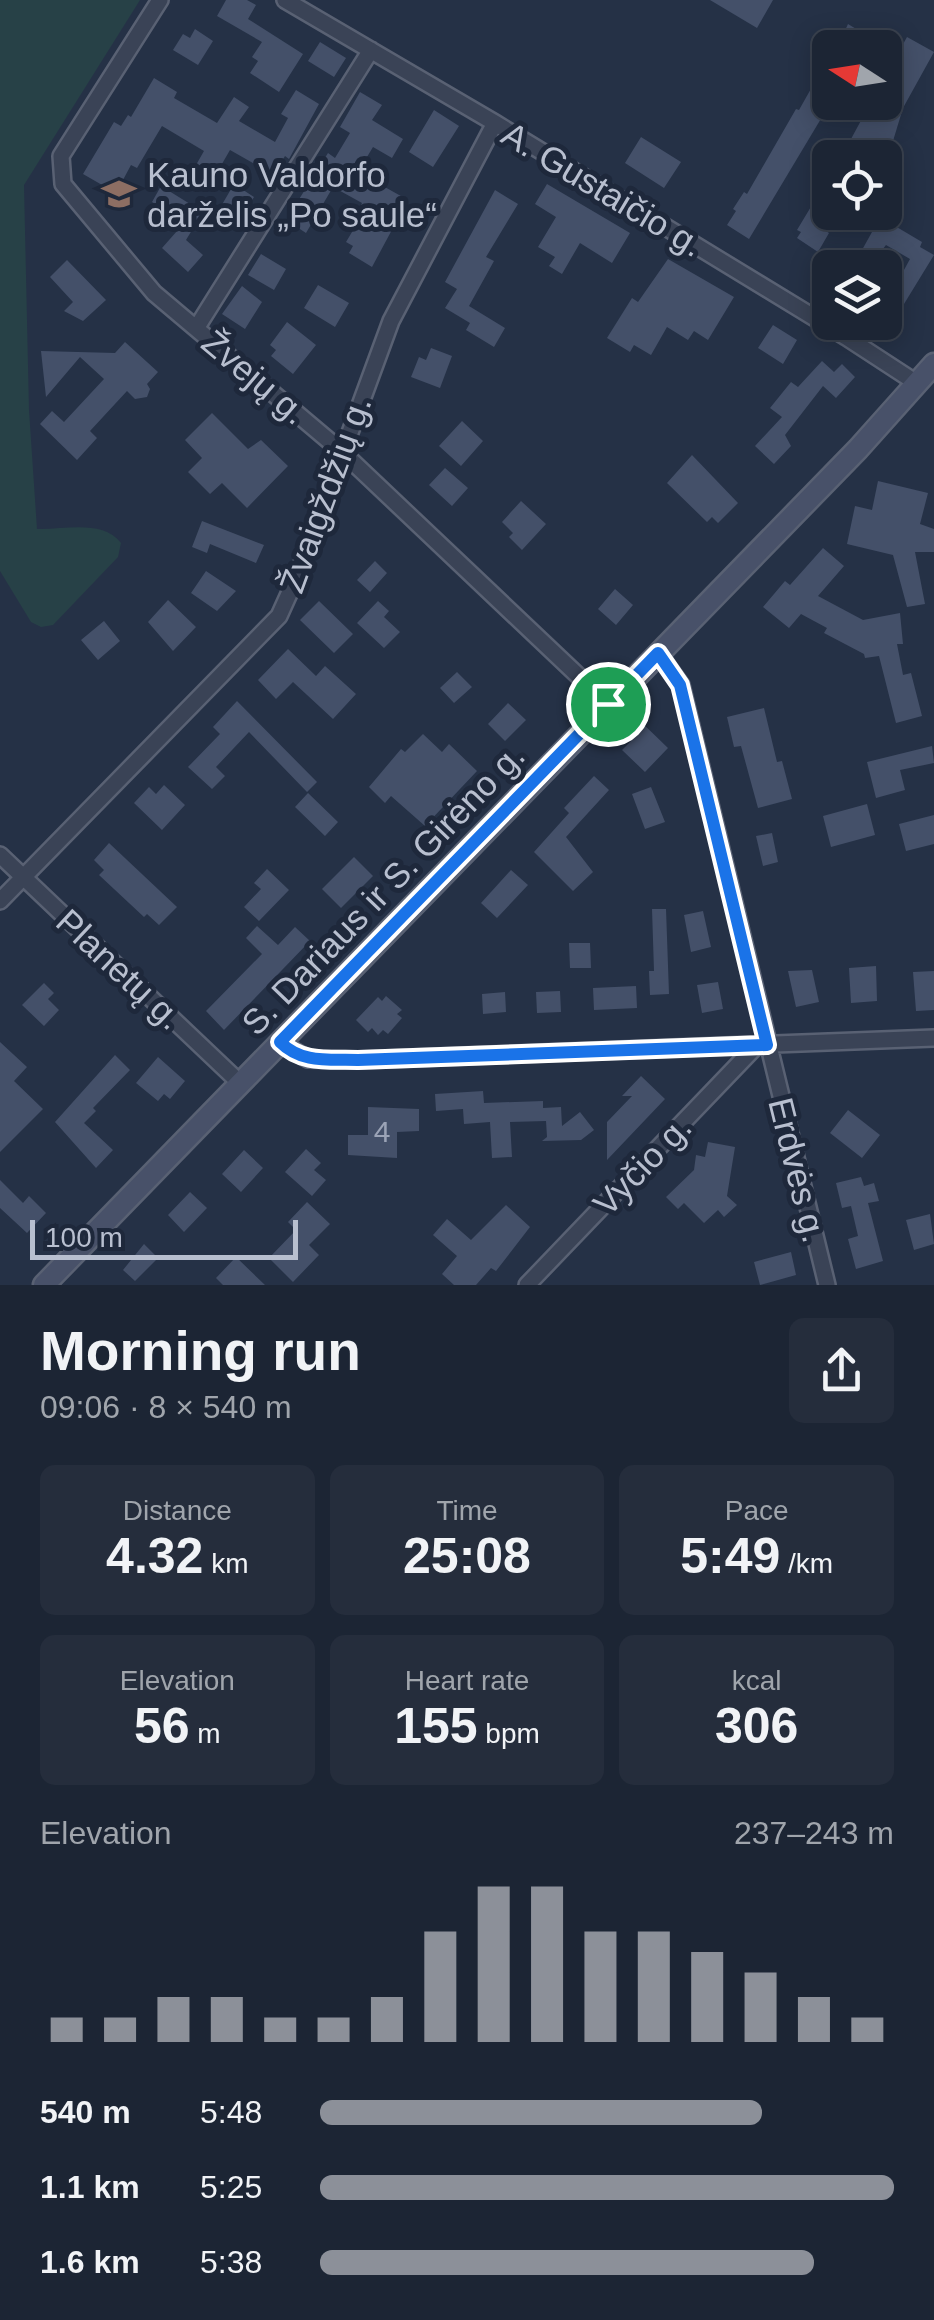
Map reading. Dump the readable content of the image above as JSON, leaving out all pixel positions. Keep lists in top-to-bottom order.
{
  "streets": {
    "street": [
      "A. Gustaičio g.",
      "Žvejų g.",
      "Žvaigždžių g.",
      "S. Dariaus ir S. Girėno g.",
      "Planetų g.",
      "Vyčio g.",
      "Erdvės g."
    ]
  },
  "crossings": [
    ["A. Gustaičio g.", "Žvaigždžių g."],
    ["A. Gustaičio g.", "S. Dariaus ir S. Girėno g."],
    ["Žvejų g.", "Žvaigždžių g."],
    ["Žvejų g.", "S. Dariaus ir S. Girėno g."],
    ["Žvaigždžių g.", "Planetų g."],
    ["S. Dariaus ir S. Girėno g.", "Planetų g."],
    ["S. Dariaus ir S. Girėno g.", "Erdvės g."],
    ["Vyčio g.", "Erdvės g."]
  ],
  "places": {
    "school or university": ["Kauno Valdorfo darželis „Po saule“"]
  },
  "house_numbers": ["4"],
  "scale_bar": "100 m",
  "north": "left",
  "page": {
    "scale": "100 m",
    "heading": ["Morning run", "09:06 · 8 × 540 m"],
    "stats": [
      ["Distance", "4.32 km"],
      ["Time", "25:08"],
      ["Pace", "5:49 /km"],
      ["Elevation", "56 m"],
      ["Heart rate", "155 bpm"],
      ["kcal", "306"]
    ],
    "chart": ["Elevation", "237–243 m"],
    "list": [
      {
        "name": "540 m",
        "note": "5:48"
      },
      {
        "name": "1.1 km",
        "note": "5:25"
      },
      {
        "name": "1.6 km",
        "note": "5:38"
      }
    ]
  }
}
